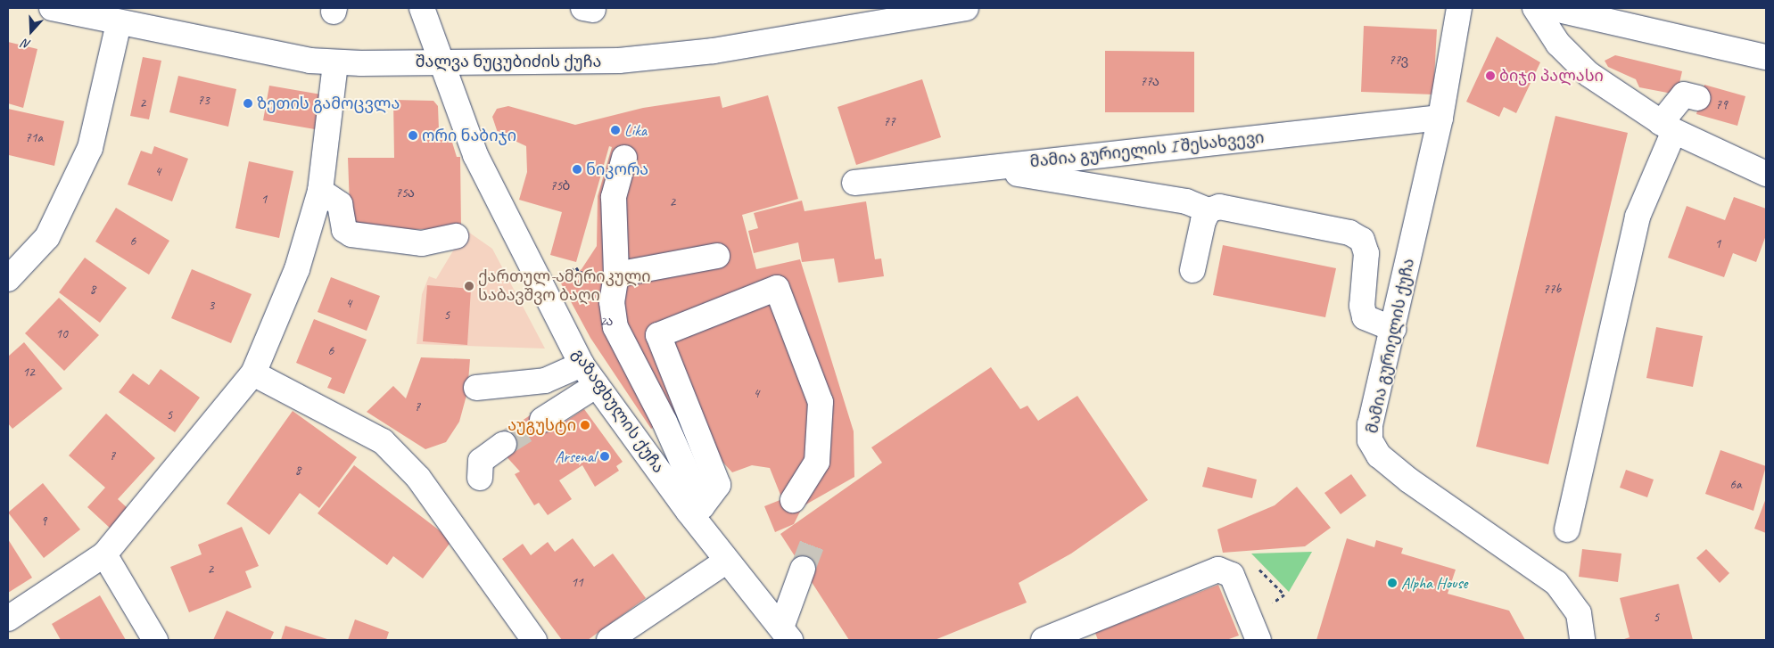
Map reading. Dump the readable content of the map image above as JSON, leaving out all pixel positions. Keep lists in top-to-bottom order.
{
  "streets": {
    "street": [
      "შალვა ნუცუბიძის ქუჩა",
      "მამია გურიელის I შესახვევი",
      "მამია გურიელის ქუჩა",
      "გაზაფხულის ქუჩა"
    ]
  },
  "crossings": [
    ["შალვა ნუცუბიძის ქუჩა", "გაზაფხულის ქუჩა"],
    ["მამია გურიელის I შესახვევი", "მამია გურიელის ქუჩა"]
  ],
  "places": [
    "ბიჯი პალასი",
    "ზეთის გამოცვლა",
    "Lika",
    "ორი ნაბიჯი",
    "ნიკორა",
    "ქართულ-ამერიკული საბავშვო ბაღი",
    "აუგუსტი",
    "Arsenal",
    "Alpha House"
  ],
  "house_numbers": [
    "77ვ",
    "77ა",
    "73",
    "2",
    "79",
    "77",
    "71a",
    "4",
    "75ბ",
    "75ა",
    "1",
    "2",
    "6",
    "1",
    "8",
    "77b",
    "4",
    "3",
    "5",
    "2ა",
    "10",
    "6",
    "12",
    "4",
    "7",
    "5",
    "7",
    "8",
    "6a",
    "9",
    "2",
    "11",
    "5"
  ],
  "north": "bottom"
}
